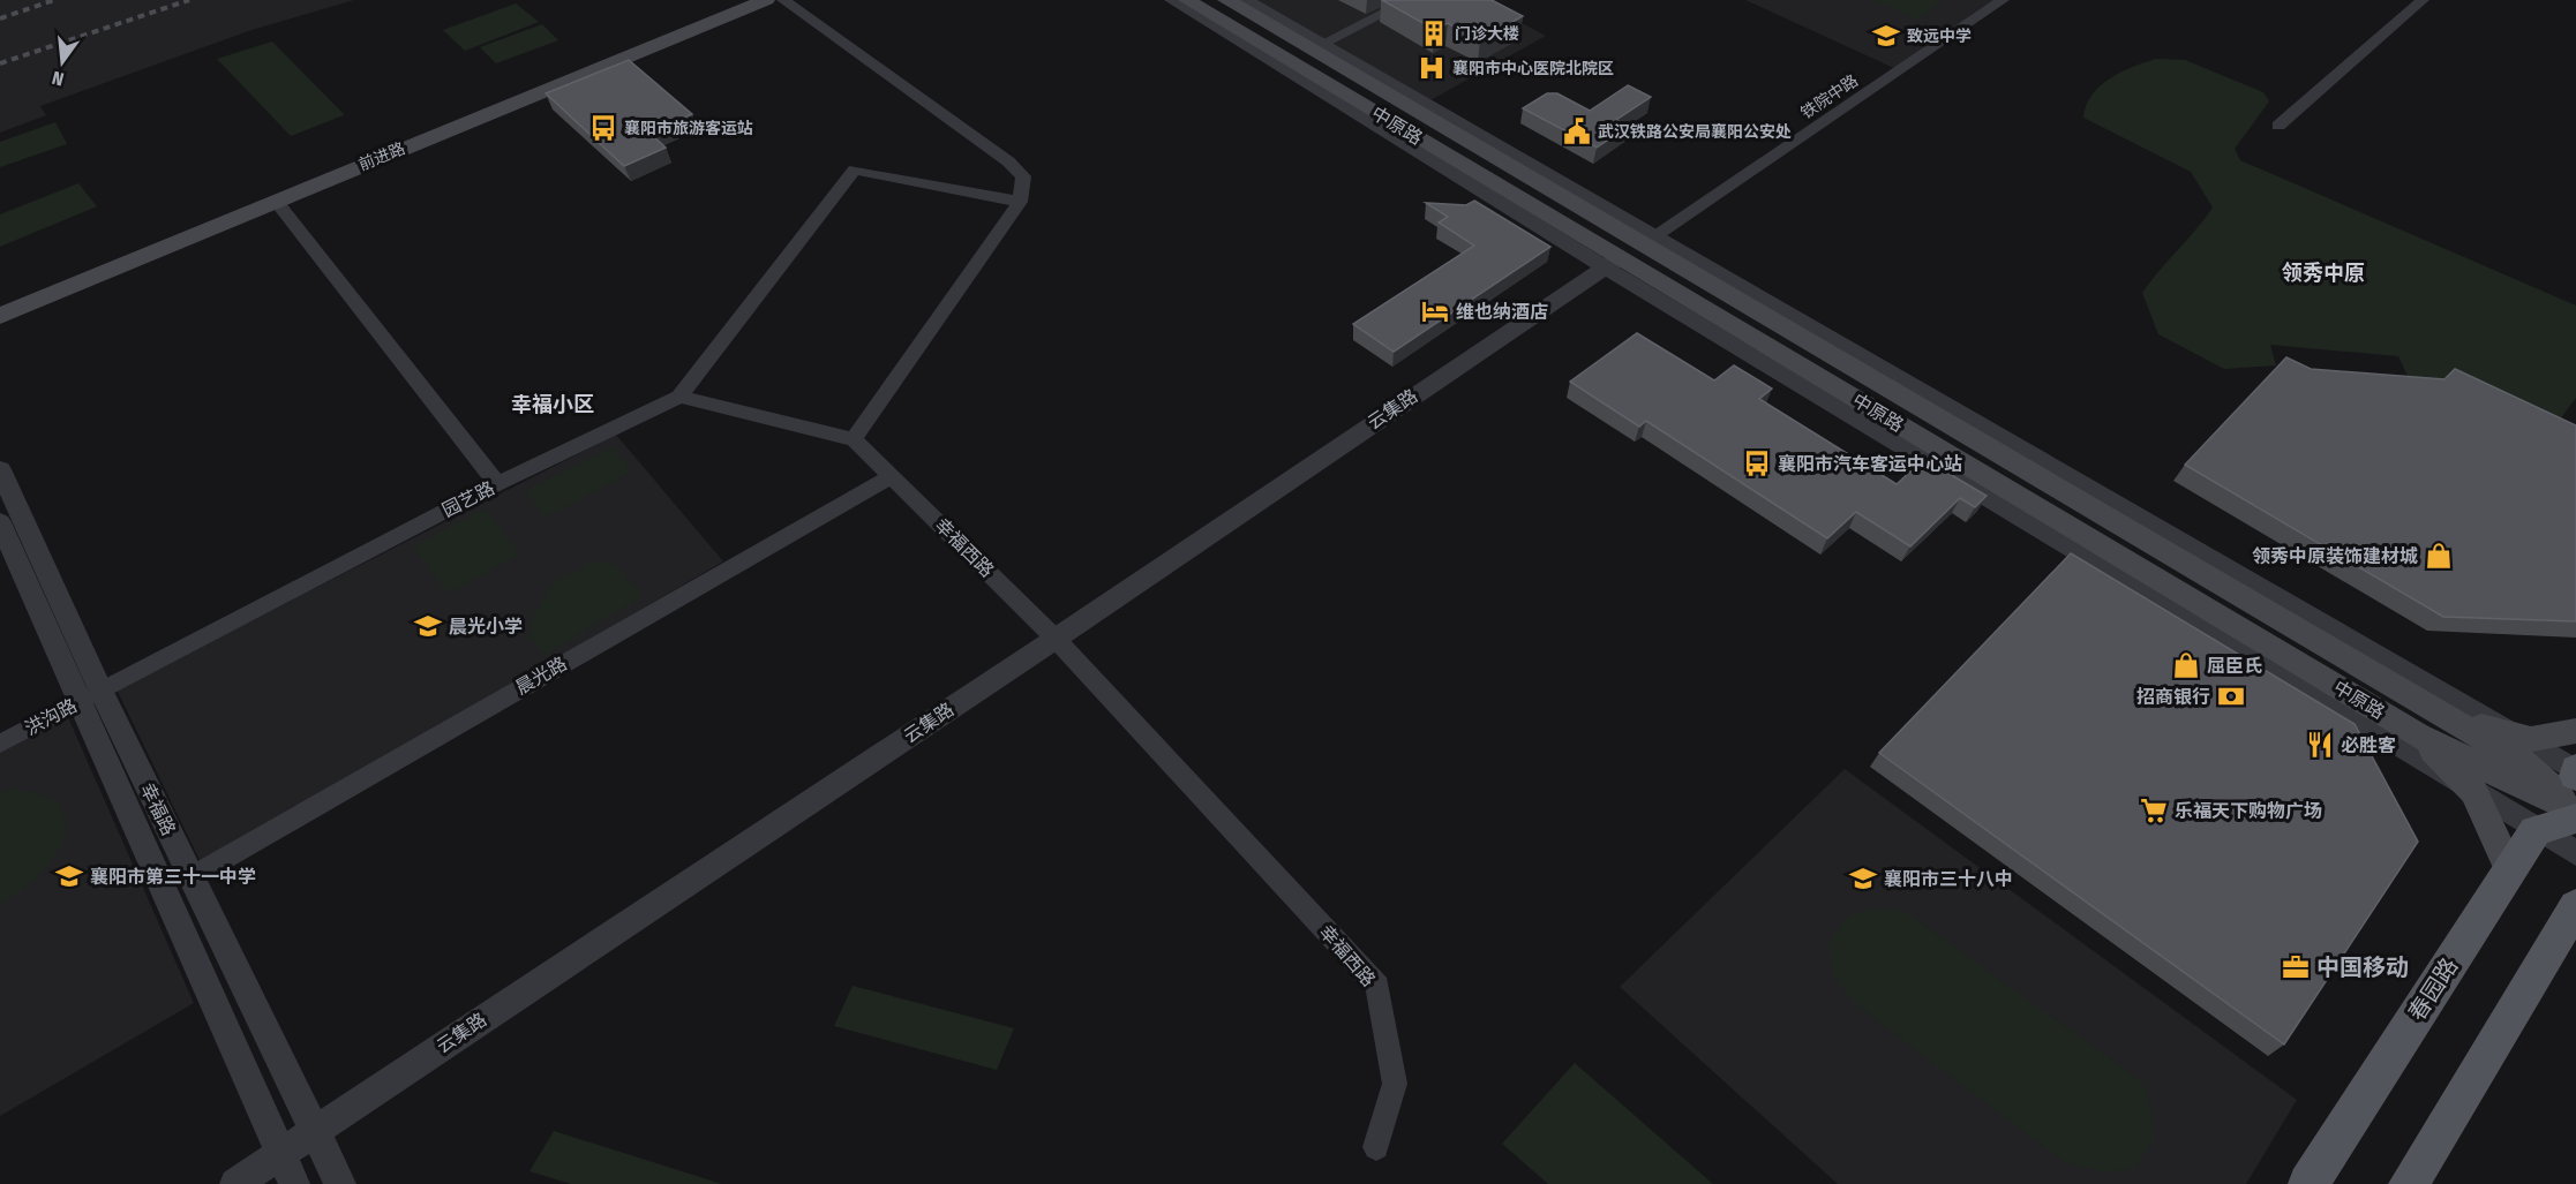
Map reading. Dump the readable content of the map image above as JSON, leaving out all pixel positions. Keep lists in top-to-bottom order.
{
  "streets": {
    "main road": ["中原路", "前进路", "春园路"],
    "street": [
      "铁院中路",
      "云集路",
      "园艺路",
      "幸福西路",
      "晨光路",
      "洪沟路",
      "幸福路"
    ]
  },
  "crossings": [
    ["铁院中路", "中原路"],
    ["中原路", "云集路"],
    ["云集路", "幸福西路"],
    ["云集路", "幸福路"],
    ["园艺路", "洪沟路"],
    ["园艺路", "幸福路"],
    ["幸福西路", "晨光路"],
    ["晨光路", "幸福路"],
    ["洪沟路", "幸福路"]
  ],
  "districts": ["领秀中原", "幸福小区"],
  "places": {
    "building": ["门诊大楼"],
    "school or university": [
      "致远中学",
      "晨光小学",
      "襄阳市第三十一中学",
      "襄阳市三十八中"
    ],
    "hospital": ["襄阳市中心医院北院区"],
    "bus stop": ["襄阳市旅游客运站", "襄阳市汽车客运中心站"],
    "public building": ["武汉铁路公安局襄阳公安处"],
    "hotel": ["维也纳酒店"],
    "shop": ["领秀中原装饰建材城", "屈臣氏"],
    "bank": ["招商银行"],
    "restaurant": ["必胜客"],
    "supermarket": ["乐福天下购物广场"],
    "office": ["中国移动"]
  },
  "north": "bottom"
}
